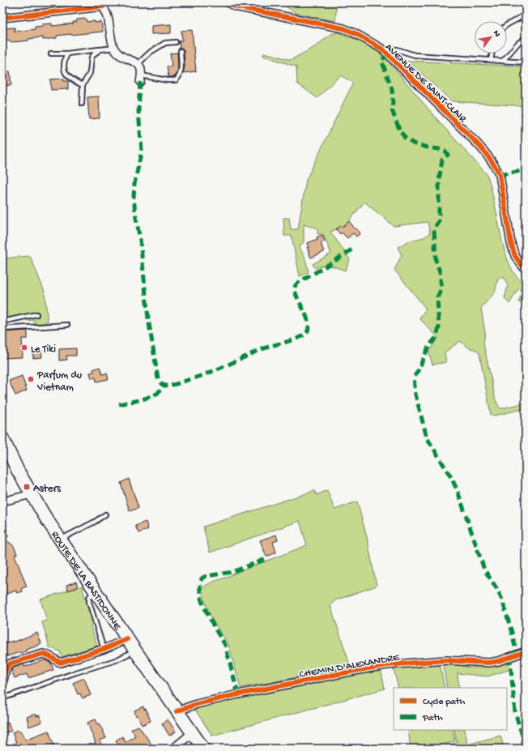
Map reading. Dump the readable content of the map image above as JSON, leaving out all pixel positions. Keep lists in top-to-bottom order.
{
  "streets": {
    "main road": ["ROUTE DE LA BASTIDONNE"],
    "street": ["AVENUE DE SAINT-CLAIR", "CHEMIN D'ALEXANDRE"]
  },
  "crossings": [
    ["ROUTE DE LA BASTIDONNE", "CHEMIN D'ALEXANDRE"]
  ],
  "places": {
    "other": ["Le Tiki", "Parfum du Vietnam"],
    "transit": ["Asters"]
  },
  "legend": ["Cycle path", "Path"],
  "north": "top right"
}
